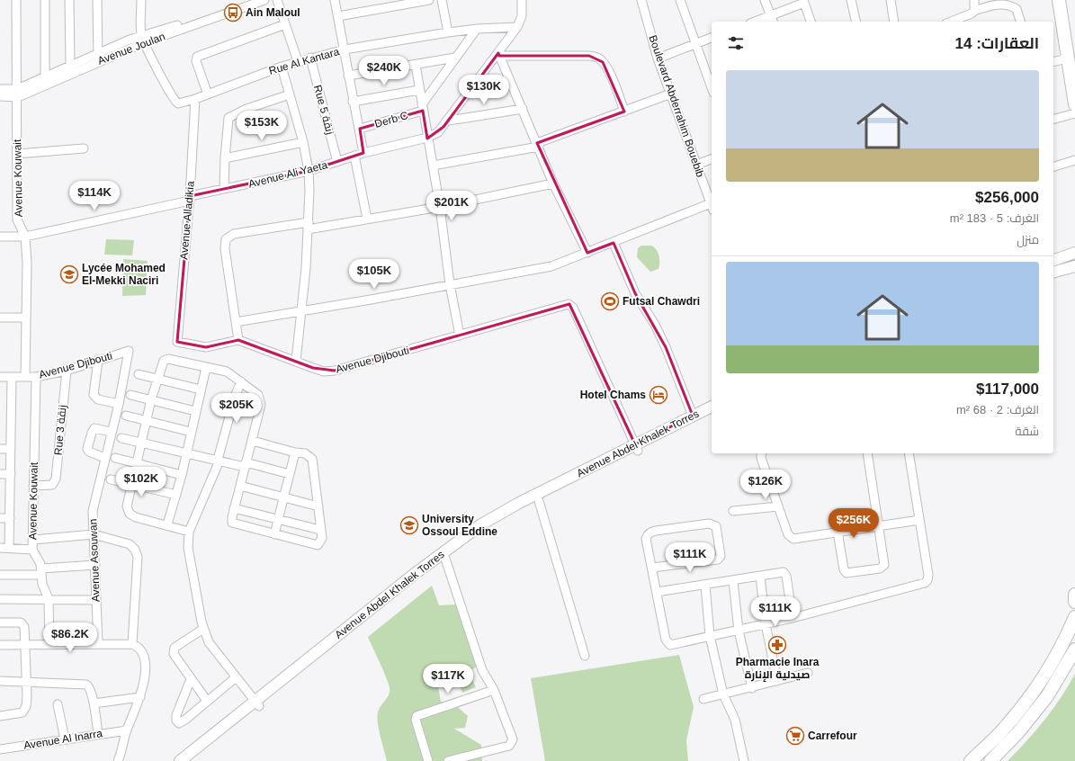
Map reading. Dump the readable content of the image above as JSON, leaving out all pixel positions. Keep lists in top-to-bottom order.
{
  "streets": {
    "main road": ["Avenue Abdel Khalek Torres"],
    "street": [
      "Avenue Joulan",
      "Rue Al Kantara",
      "Boulevard Abderrahim Bouebib",
      "Rue 5 زنقة",
      "Derb C",
      "Avenue Ali Yaeta",
      "Avenue Kouwait",
      "Avenue Alladikia",
      "Avenue Djibouti",
      "Rue 3 زنقة",
      "Avenue Asouwan",
      "Avenue Al Inarra"
    ]
  },
  "crossings": [
    ["Avenue Joulan", "Rue Al Kantara"],
    ["Avenue Joulan", "Avenue Kouwait"],
    ["Rue Al Kantara", "Rue 5 زنقة"],
    ["Rue Al Kantara", "Avenue Ali Yaeta"],
    ["Rue Al Kantara", "Avenue Alladikia"],
    ["Rue 5 زنقة", "Avenue Ali Yaeta"],
    ["Avenue Ali Yaeta", "Avenue Kouwait"],
    ["Avenue Ali Yaeta", "Avenue Alladikia"],
    ["Avenue Kouwait", "Avenue Djibouti"],
    ["Avenue Kouwait", "Rue 3 زنقة"],
    ["Avenue Alladikia", "Avenue Djibouti"],
    ["Avenue Djibouti", "Rue 3 زنقة"],
    ["Avenue Djibouti", "Avenue Abdel Khalek Torres"],
    ["Avenue Djibouti", "Avenue Asouwan"]
  ],
  "places": {
    "bus stop": ["Ain Maloul"],
    "school or university": ["Lycée Mohamed El-Mekki Naciri", "University Ossoul Eddine"],
    "sports": ["Futsal Chawdri"],
    "hotel": ["Hotel Chams"],
    "pharmacy": ["Pharmacie Inara صيدلية الإنارة"],
    "supermarket": ["Carrefour"]
  },
  "page": {
    "heading": "العقارات: 14",
    "price": [
      "$240K",
      "$130K",
      "$153K",
      "$114K",
      "$201K",
      "$105K",
      "$205K",
      "$102K",
      "$126K",
      "$256K",
      "$111K",
      "$111K",
      "$86.2K",
      "$117K"
    ],
    "list": [
      {
        "name": "$256,000",
        "note": "الغرف: 5 · 183 m² · منزل"
      },
      {
        "name": "$117,000",
        "note": "الغرف: 2 · 68 m² · شقة"
      }
    ]
  }
}
